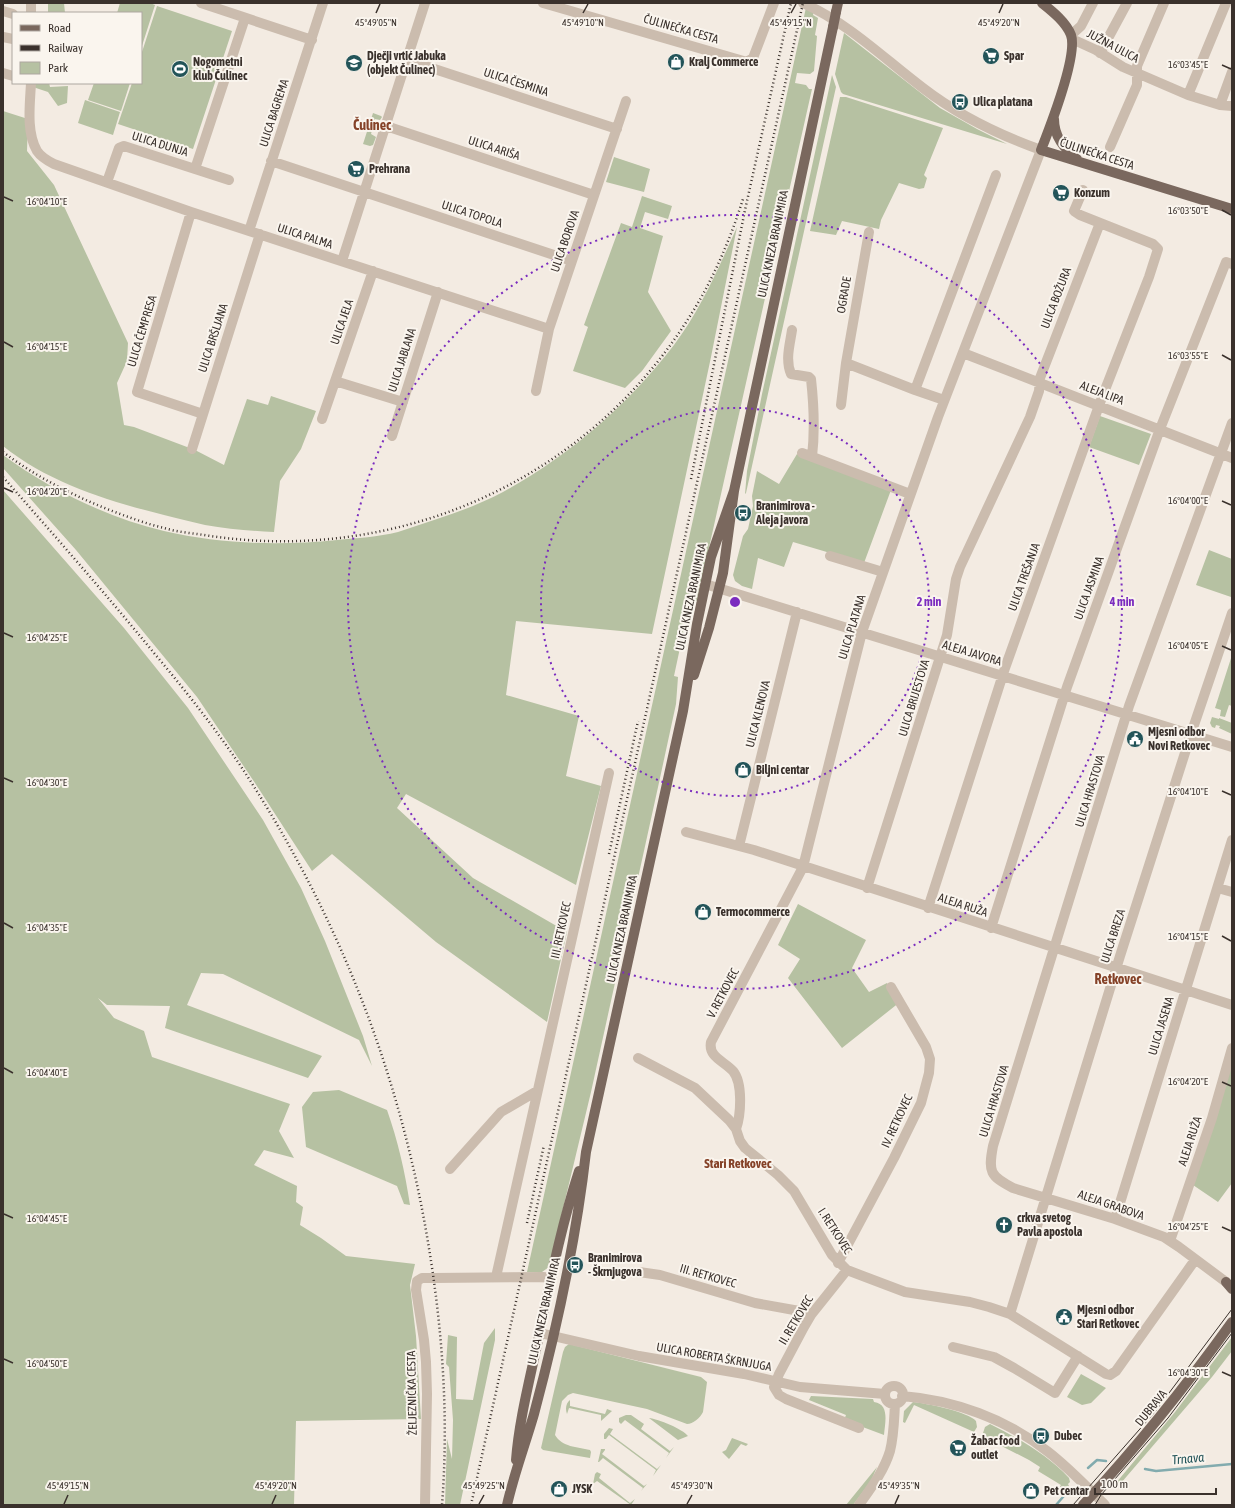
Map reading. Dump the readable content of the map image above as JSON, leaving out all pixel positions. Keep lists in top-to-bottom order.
{
  "streets": {
    "main road": [
      "ČULINEČKA CESTA",
      "JUŽNA ULICA",
      "ULICA KNEZA BRANIMIRA",
      "DUBRAVA"
    ],
    "street": [
      "ULICA ČESMINA",
      "ULICA BAGREMA",
      "ULICA DUNJA",
      "ULICA ARIŠA",
      "ULICA TOPOLA",
      "ULICA PALMA",
      "ULICA BOROVA",
      "OGRADE",
      "ULICA BOŽURA",
      "ULICA JELA",
      "ULICA ČEMPRESA",
      "ULICA BRŠLJANA",
      "ULICA JABLANA",
      "ALEJA LIPA",
      "ULICA TREŠANJA",
      "ULICA JASMINA",
      "ULICA PLATANA",
      "ALEJA JAVORA",
      "ULICA BRIJESTOVA",
      "ULICA KLENOVA",
      "ULICA HRASTOVA",
      "ALEJA RUŽA",
      "III. RETKOVEC",
      "ULICA BREZA",
      "V. RETKOVEC",
      "ULICA JASENA",
      "IV. RETKOVEC",
      "ALEJA GRABOVA",
      "I. RETKOVEC",
      "II. RETKOVEC",
      "ULICA ROBERTA ŠKRNJUGA",
      "ŽELJEZNIČKA CESTA"
    ]
  },
  "crossings": [
    ["ČULINEČKA CESTA", "JUŽNA ULICA"],
    ["ČULINEČKA CESTA", "ULICA PLATANA"],
    ["ULICA ČESMINA", "ULICA BOROVA"],
    ["ULICA BAGREMA", "ULICA TOPOLA"],
    ["ULICA BAGREMA", "ULICA PALMA"],
    ["ULICA DUNJA", "ULICA PALMA"],
    ["ULICA ARIŠA", "ULICA BOROVA"],
    ["ULICA TOPOLA", "ULICA BOROVA"],
    ["ULICA PALMA", "ULICA BOROVA"],
    ["ULICA PALMA", "ULICA JELA"],
    ["ULICA PALMA", "ULICA ČEMPRESA"],
    ["ULICA PALMA", "ULICA BRŠLJANA"],
    ["ULICA PALMA", "ULICA JABLANA"],
    ["ULICA KNEZA BRANIMIRA", "ALEJA JAVORA"],
    ["ULICA KNEZA BRANIMIRA", "ULICA ROBERTA ŠKRNJUGA"],
    ["ULICA BOŽURA", "ALEJA LIPA"],
    ["ULICA BOŽURA", "ULICA TREŠANJA"],
    ["ULICA BOŽURA", "ULICA BRIJESTOVA"],
    ["ULICA ČEMPRESA", "ULICA BRŠLJANA"],
    ["ALEJA LIPA", "ULICA TREŠANJA"],
    ["ALEJA LIPA", "ULICA JASMINA"],
    ["ALEJA LIPA", "ULICA PLATANA"],
    ["ALEJA LIPA", "ULICA BRIJESTOVA"],
    ["ALEJA LIPA", "ULICA HRASTOVA"],
    ["ULICA TREŠANJA", "ALEJA JAVORA"],
    ["ULICA TREŠANJA", "ALEJA RUŽA"],
    ["ULICA JASMINA", "ALEJA JAVORA"],
    ["ULICA JASMINA", "ALEJA RUŽA"],
    ["ULICA PLATANA", "ALEJA JAVORA"],
    ["ULICA PLATANA", "ALEJA RUŽA"],
    ["ULICA PLATANA", "V. RETKOVEC"],
    ["ALEJA JAVORA", "ULICA BRIJESTOVA"],
    ["ALEJA JAVORA", "ULICA KLENOVA"],
    ["ALEJA JAVORA", "ULICA HRASTOVA"],
    ["ALEJA JAVORA", "ULICA BREZA"],
    ["ULICA BRIJESTOVA", "ALEJA RUŽA"],
    ["ULICA KLENOVA", "ALEJA RUŽA"],
    ["ULICA HRASTOVA", "ALEJA RUŽA"],
    ["ULICA HRASTOVA", "ALEJA GRABOVA"],
    ["ALEJA RUŽA", "ULICA BREZA"],
    ["ALEJA RUŽA", "V. RETKOVEC"],
    ["ALEJA RUŽA", "ULICA JASENA"],
    ["ALEJA RUŽA", "ALEJA GRABOVA"],
    ["III. RETKOVEC", "II. RETKOVEC"],
    ["III. RETKOVEC", "ŽELJEZNIČKA CESTA"],
    ["ULICA BREZA", "ALEJA GRABOVA"],
    ["ULICA BREZA", "I. RETKOVEC"],
    ["V. RETKOVEC", "I. RETKOVEC"],
    ["ULICA JASENA", "ALEJA GRABOVA"],
    ["IV. RETKOVEC", "I. RETKOVEC"],
    ["ALEJA GRABOVA", "I. RETKOVEC"],
    ["I. RETKOVEC", "II. RETKOVEC"],
    ["II. RETKOVEC", "ULICA ROBERTA ŠKRNJUGA"]
  ],
  "districts": ["Čulinec", "Retkovec", "Stari Retkovec"],
  "water": ["Trnava"],
  "places": {
    "supermarket": [
      "Spar",
      "Prehrana",
      "Konzum",
      "Žabac food outlet"
    ],
    "shop": [
      "Kralj Commerce",
      "Biljni centar",
      "Termocommerce",
      "JYSK",
      "Pet centar"
    ],
    "school or university": ["Dječji vrtić Jabuka (objekt Čulinec)"],
    "sports": ["Nogometni klub Čulinec"],
    "bus stop": [
      "Ulica platana",
      "Branimirova - Aleja javora",
      "Branimirova - Škrnjugova",
      "Dubec"
    ],
    "public building": ["Mjesni odbor Novi Retkovec", "Mjesni odbor Stari Retkovec"],
    "church": ["crkva svetog Pavla apostola"]
  },
  "legend": ["Road", "Railway", "Park"],
  "scale_bar": "100 m",
  "coordinates": [
    "45°49'05\"N",
    "45°49'10\"N",
    "45°49'15\"N",
    "45°49'20\"N",
    "16°03'45\"E",
    "16°04'10\"E",
    "16°03'50\"E",
    "16°04'15\"E",
    "16°03'55\"E",
    "16°04'20\"E",
    "16°04'00\"E",
    "16°04'25\"E",
    "16°04'05\"E",
    "16°04'30\"E",
    "16°04'35\"E",
    "16°04'40\"E",
    "16°04'45\"E",
    "16°04'50\"E",
    "45°49'25\"N",
    "45°49'30\"N",
    "45°49'35\"N"
  ],
  "rings": ["2 min", "4 min"]
}
